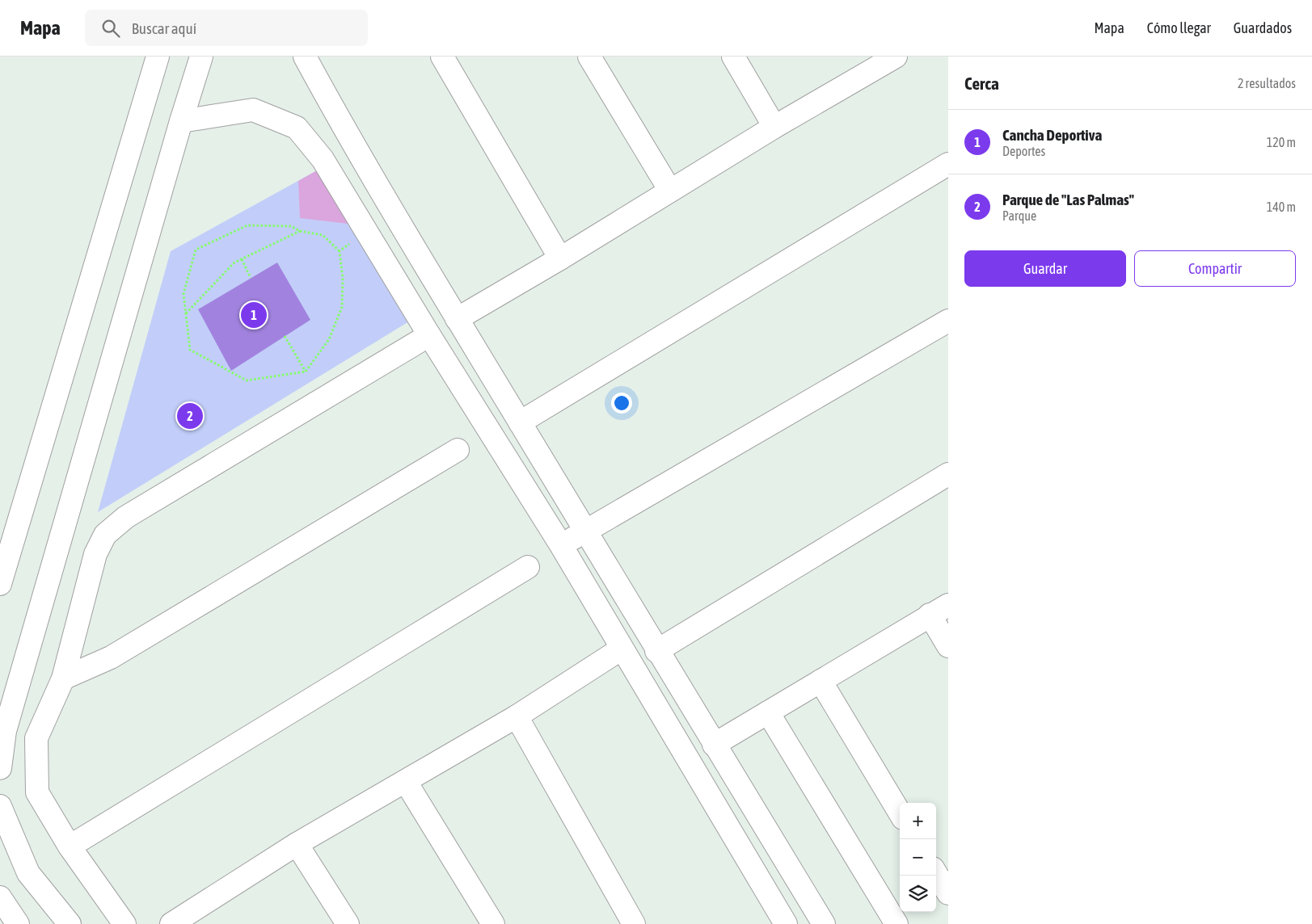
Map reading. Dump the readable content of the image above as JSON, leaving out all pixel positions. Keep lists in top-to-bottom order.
{
  "page": {
    "header": "Mapa",
    "search": "Buscar aquí",
    "nav": ["Mapa", "Cómo llegar", "Guardados"],
    "heading": ["Cerca", "2 resultados"],
    "list": [
      {
        "mark": "1",
        "name": "Cancha Deportiva",
        "note": "Deportes",
        "value": "120 m"
      },
      {
        "mark": "2",
        "name": "Parque de \"Las Palmas\"",
        "note": "Parque",
        "value": "140 m"
      }
    ],
    "buttons": ["Guardar", "Compartir"],
    "pins": ["1", "2"],
    "map_buttons": ["+", "−"]
  }
}
